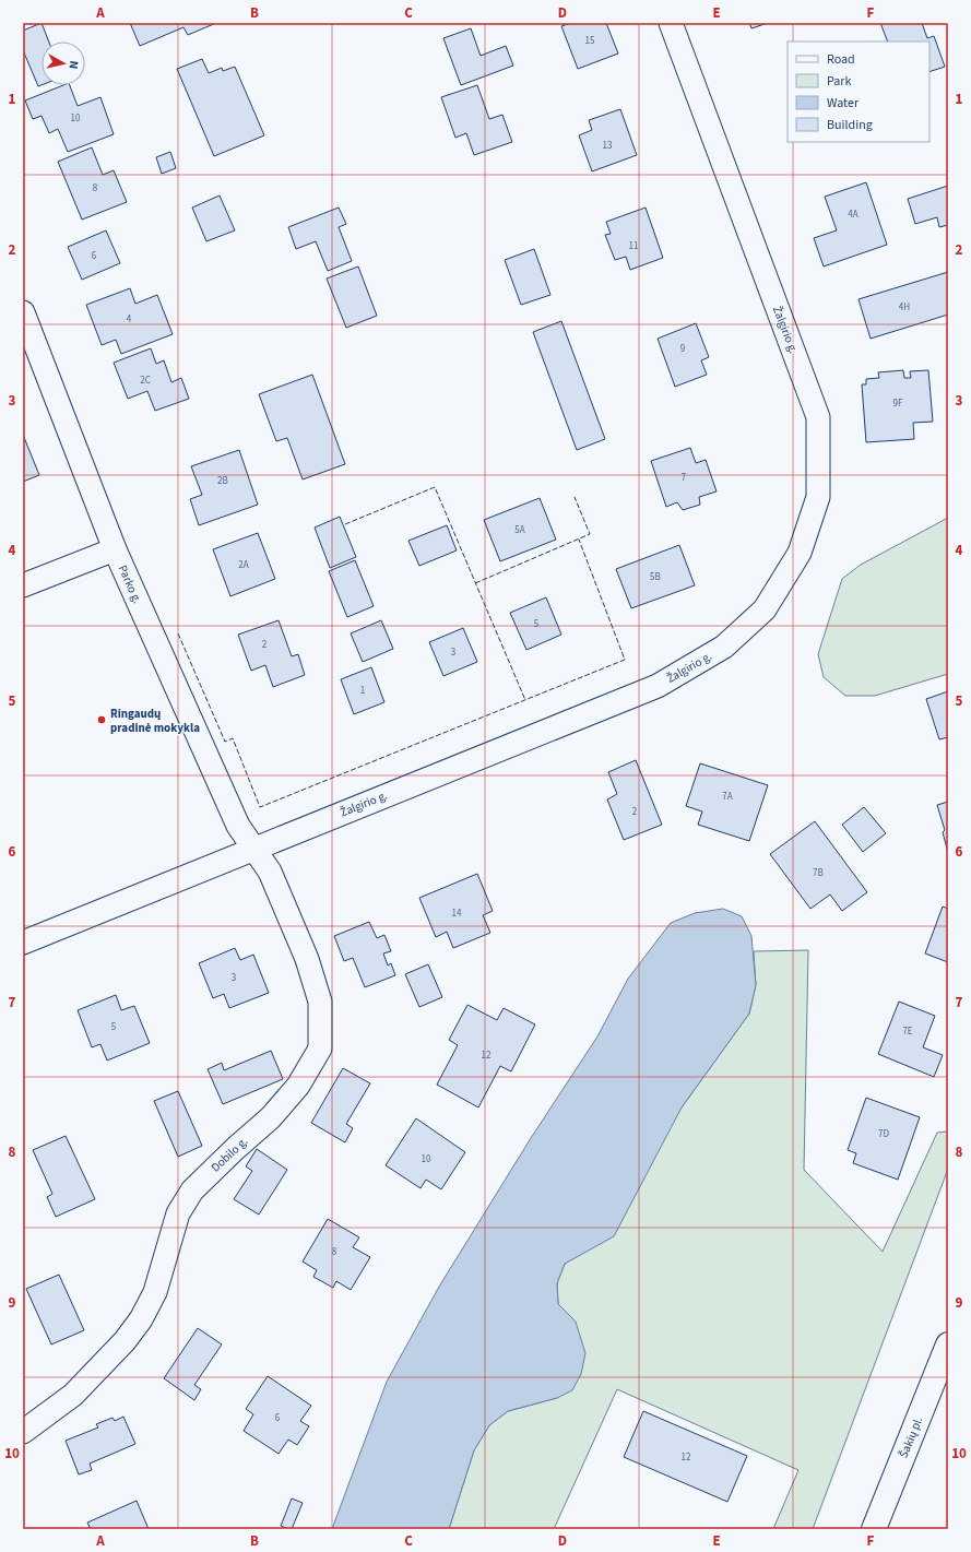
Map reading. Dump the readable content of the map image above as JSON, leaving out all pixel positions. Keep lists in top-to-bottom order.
{
  "streets": {
    "main road": ["Šakių pl."],
    "street": ["Žalgirio g.", "Parko g.", "Dobilo g."]
  },
  "crossings": [
    ["Žalgirio g.", "Parko g."],
    ["Žalgirio g.", "Dobilo g."],
    ["Parko g.", "Dobilo g."]
  ],
  "places": ["Ringaudų pradinė mokykla"],
  "house_numbers": [
    "15",
    "10",
    "13",
    "8",
    "4A",
    "11",
    "6",
    "4H",
    "4",
    "9",
    "2C",
    "9F",
    "7",
    "2B",
    "5A",
    "2A",
    "5B",
    "5",
    "2",
    "3",
    "1",
    "7A",
    "2",
    "7B",
    "14",
    "3",
    "5",
    "7E",
    "12",
    "7D",
    "10",
    "8",
    "6",
    "12"
  ],
  "legend": [
    "Road",
    "Park",
    "Water",
    "Building"
  ],
  "north": "right",
  "grid": {
    "columns": [
      "A",
      "B",
      "C",
      "D",
      "E",
      "F"
    ],
    "rows": [
      "1",
      "2",
      "3",
      "4",
      "5",
      "6",
      "7",
      "8",
      "9",
      "10"
    ]
  }
}
